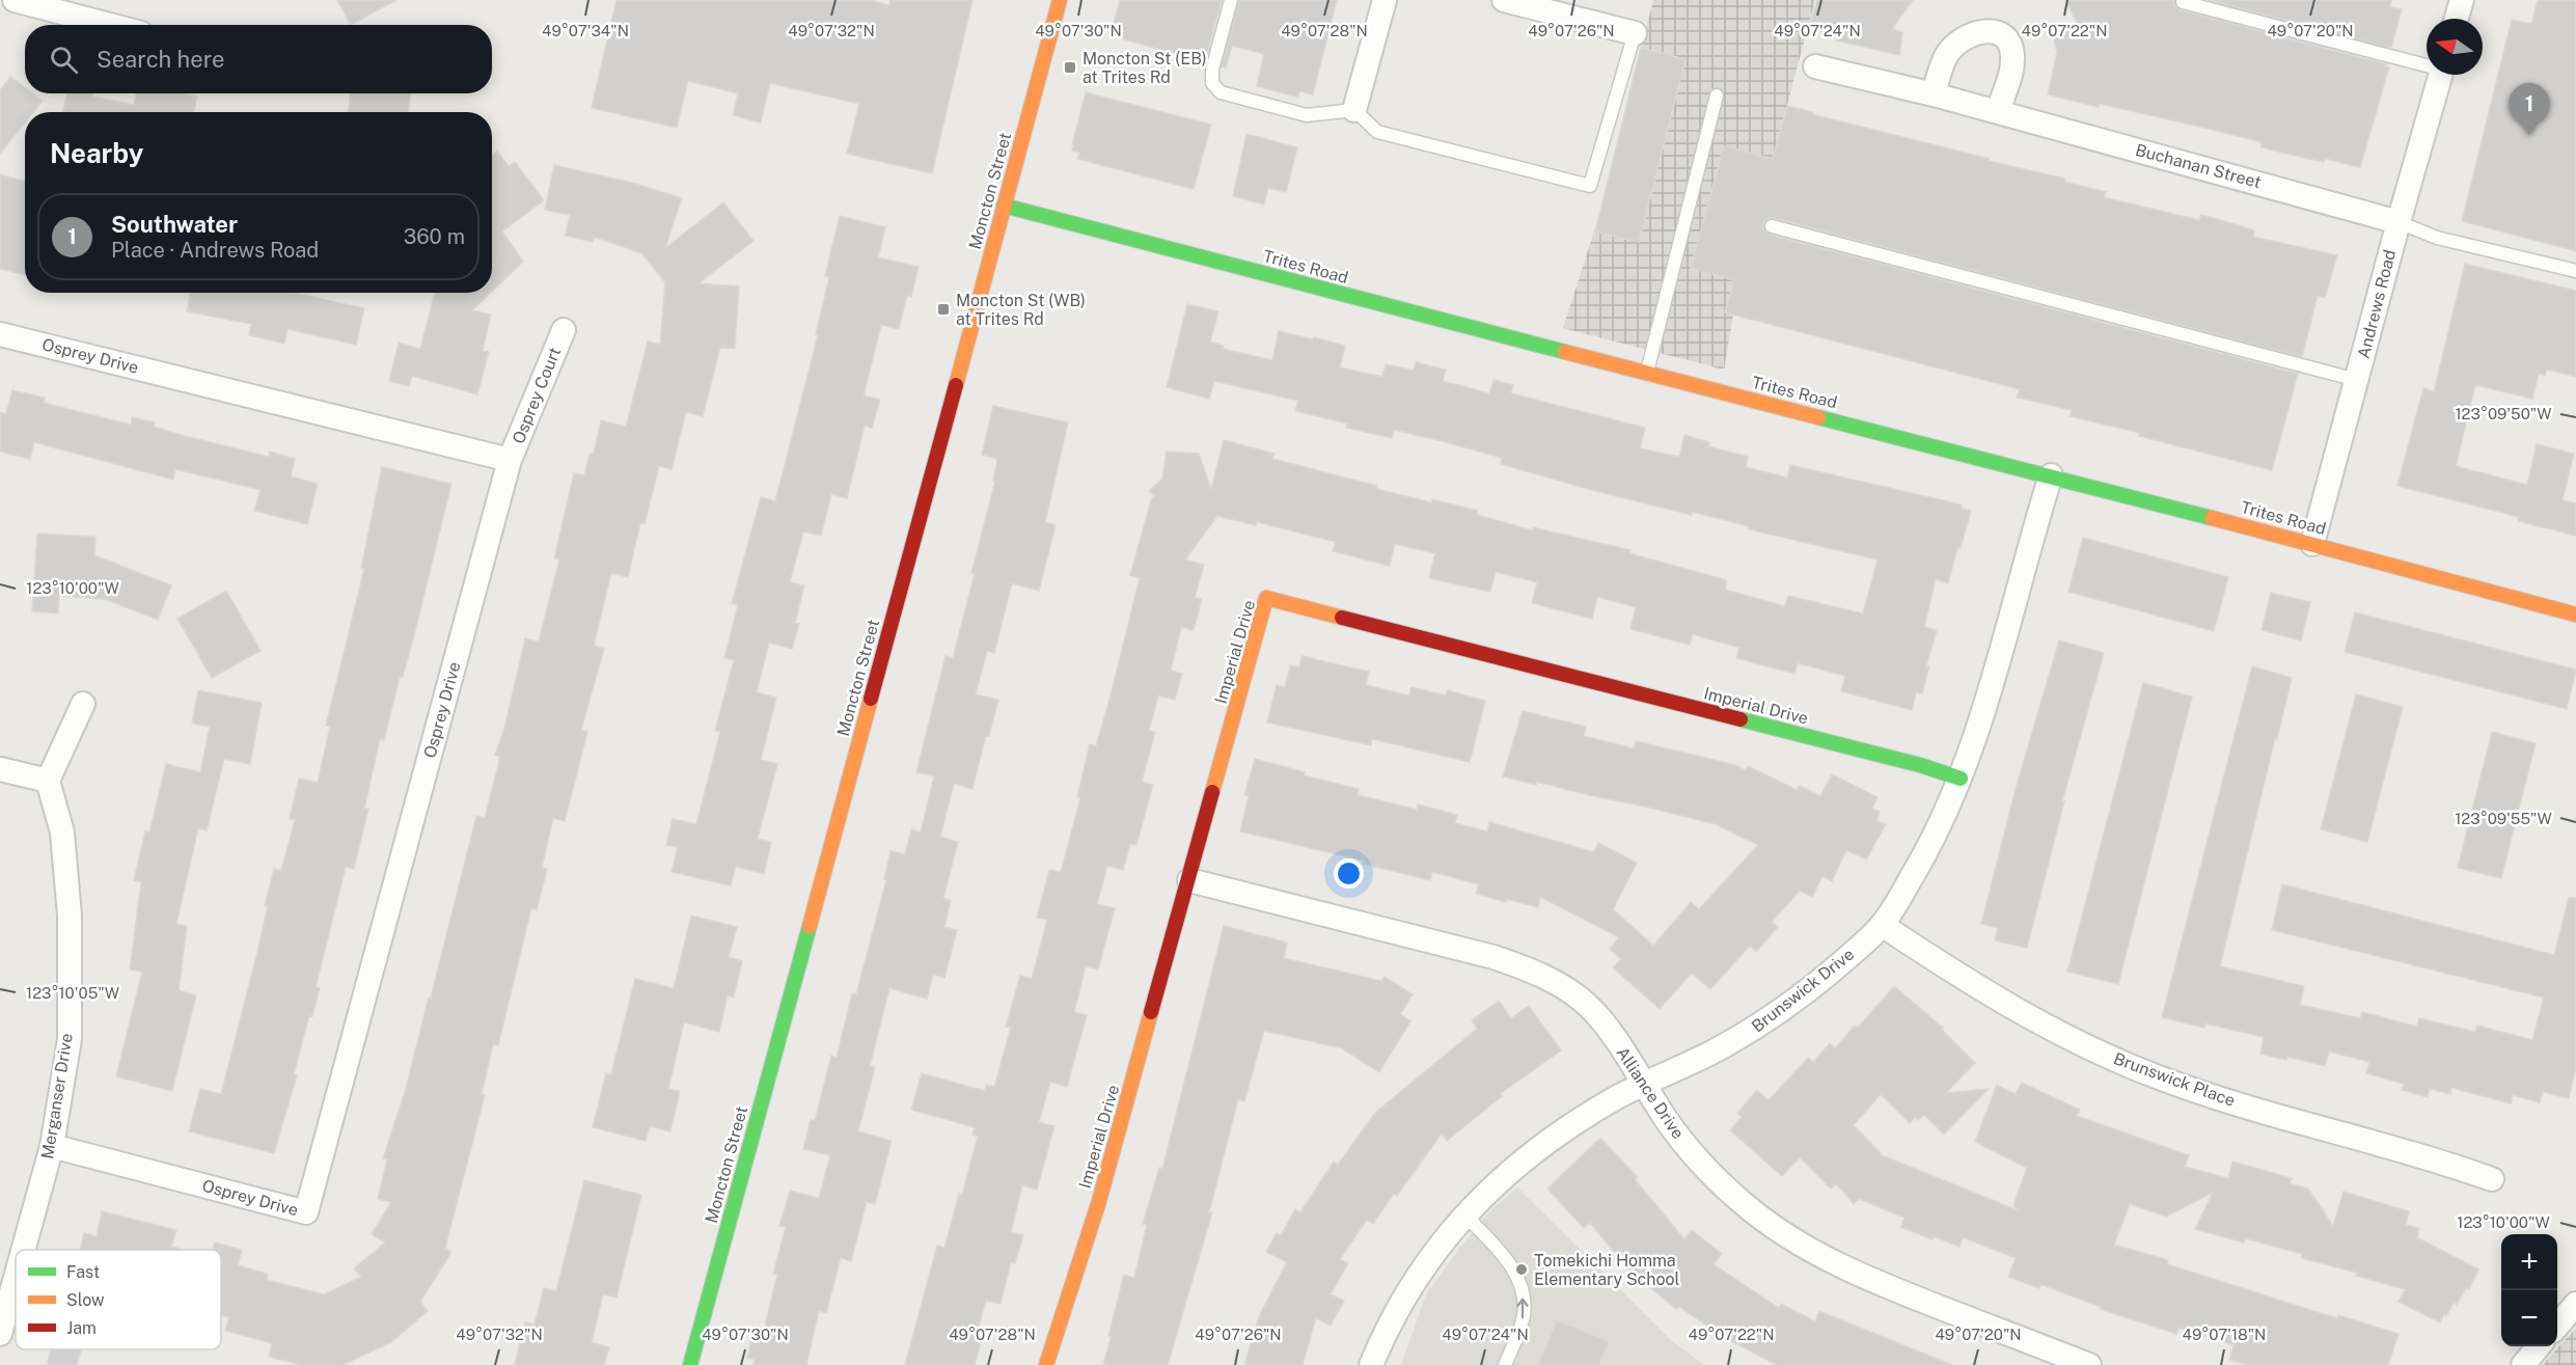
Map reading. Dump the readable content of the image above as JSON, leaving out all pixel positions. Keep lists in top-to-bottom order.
{
  "streets": {
    "street": [
      "Buchanan Street",
      "Moncton Street",
      "Trites Road",
      "Andrews Road",
      "Osprey Drive",
      "Osprey Court",
      "Imperial Drive",
      "Brunswick Drive",
      "Brunswick Place",
      "Alliance Drive",
      "Merganser Drive"
    ]
  },
  "crossings": [
    ["Buchanan Street", "Andrews Road"],
    ["Moncton Street", "Trites Road"],
    ["Trites Road", "Andrews Road"],
    ["Trites Road", "Brunswick Drive"],
    ["Osprey Drive", "Osprey Court"],
    ["Osprey Drive", "Merganser Drive"],
    ["Imperial Drive", "Brunswick Drive"],
    ["Imperial Drive", "Alliance Drive"],
    ["Brunswick Drive", "Brunswick Place"],
    ["Brunswick Drive", "Alliance Drive"]
  ],
  "places": {
    "transit": ["Moncton St (EB) at Trites Rd", "Moncton St (WB) at Trites Rd"],
    "other": ["Tomekichi Homma Elementary School"]
  },
  "legend": ["Fast", "Slow", "Jam"],
  "north": "left",
  "page": {
    "search": "Search here",
    "pins": "1",
    "heading": "Nearby",
    "list": [
      {
        "mark": "1",
        "name": "Southwater",
        "note": "Place · Andrews Road",
        "value": "360 m"
      }
    ],
    "map_buttons": ["+", "−"]
  },
  "coordinates": [
    "49°07'34\"N",
    "49°07'32\"N",
    "49°07'30\"N",
    "49°07'28\"N",
    "49°07'26\"N",
    "49°07'24\"N",
    "49°07'22\"N",
    "49°07'20\"N",
    "123°09'50\"W",
    "123°10'00\"W",
    "123°09'55\"W",
    "123°10'05\"W",
    "49°07'18\"N"
  ]
}
